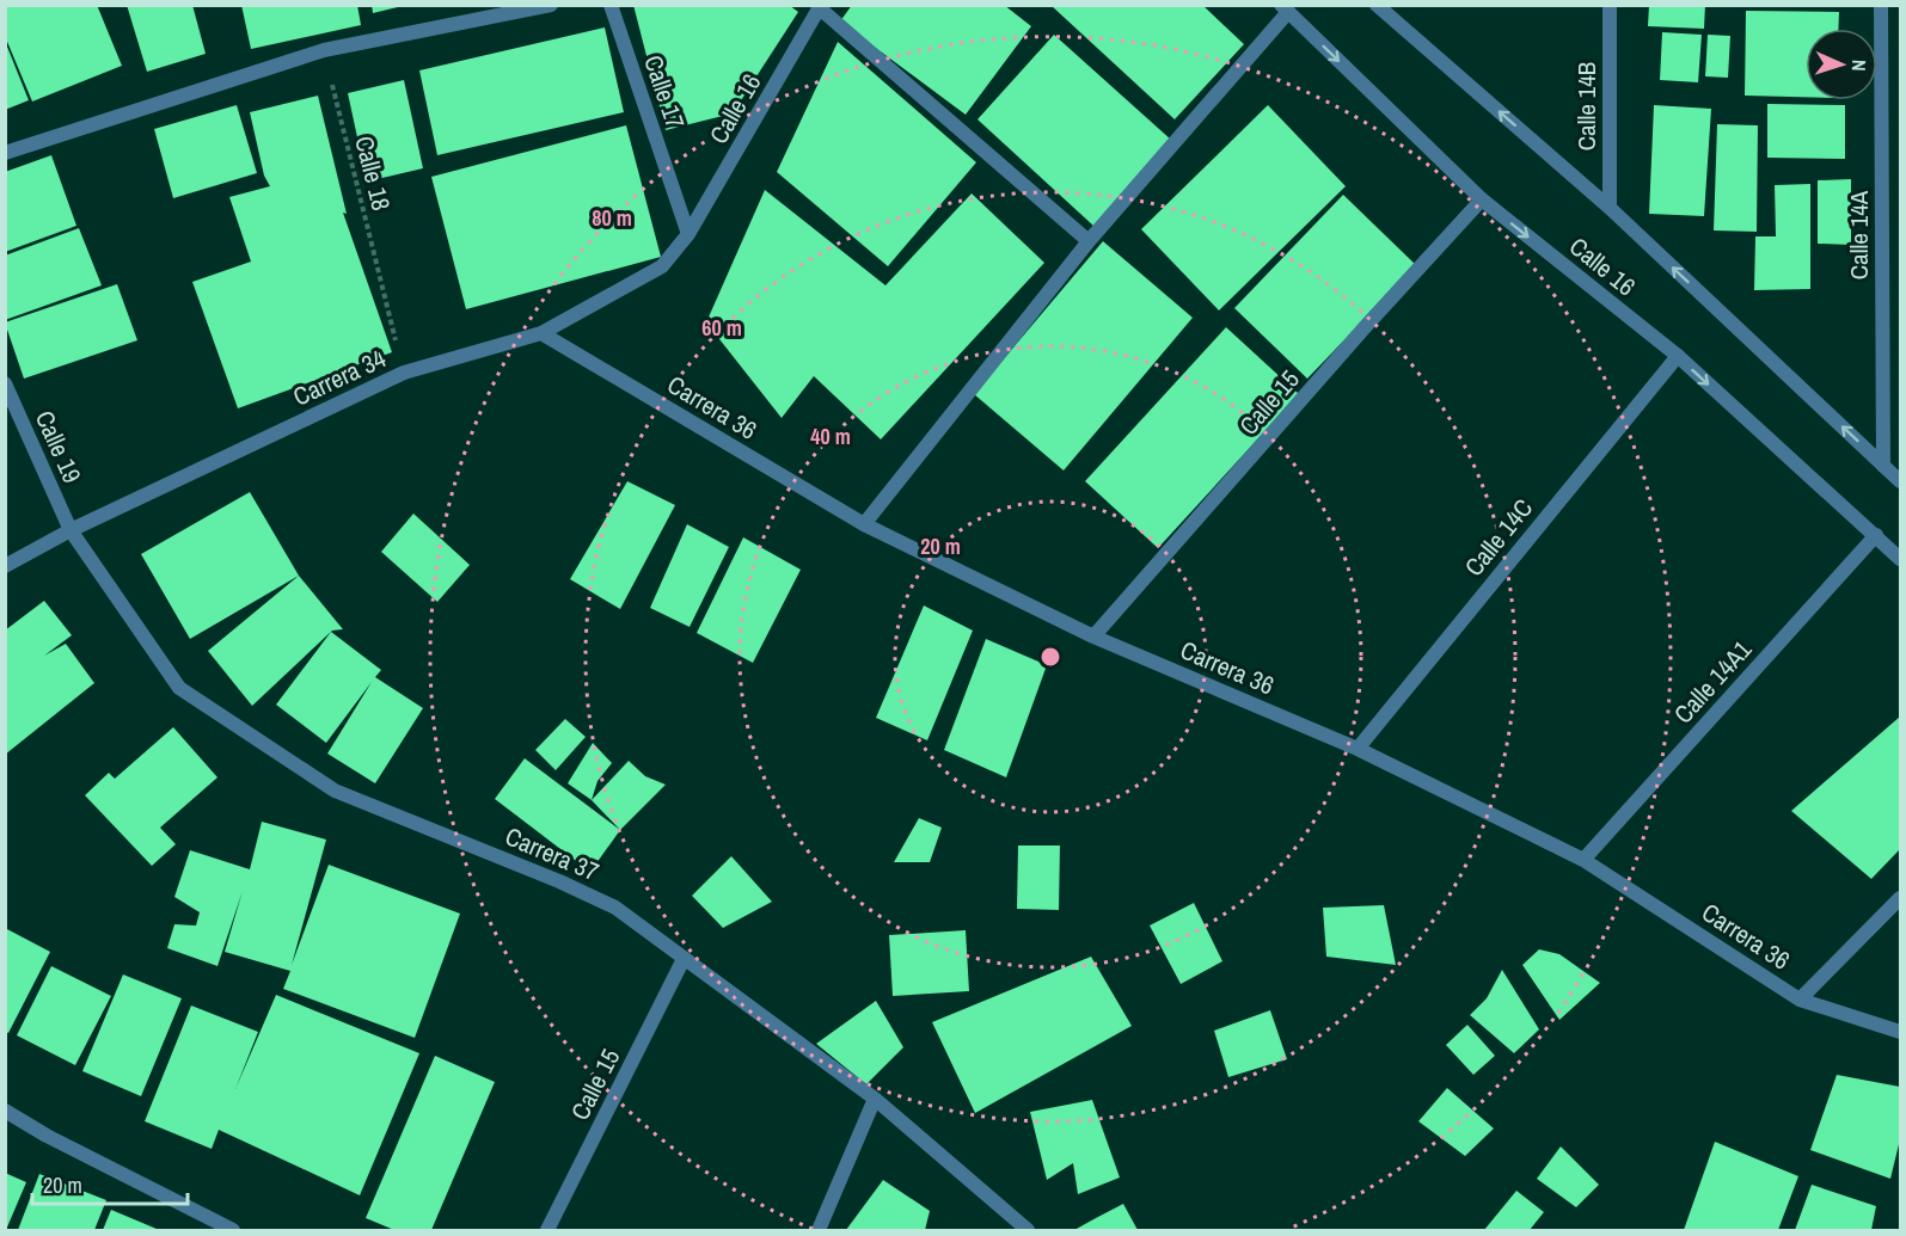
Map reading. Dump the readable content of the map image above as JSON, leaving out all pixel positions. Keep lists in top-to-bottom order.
{
  "streets": {
    "street": [
      "Calle 17",
      "Calle 14B",
      "Calle 16",
      "Calle 14A",
      "Carrera 34",
      "Calle 15",
      "Carrera 36",
      "Calle 19",
      "Calle 14C",
      "Calle 14A1",
      "Carrera 37"
    ],
    "path": ["Calle 18"]
  },
  "crossings": [
    ["Calle 17", "Calle 16"],
    ["Calle 17", "Carrera 34"],
    ["Calle 14B", "Calle 16"],
    ["Calle 16", "Calle 14A"],
    ["Calle 16", "Carrera 34"],
    ["Calle 16", "Calle 15"],
    ["Calle 16", "Calle 14C"],
    ["Calle 16", "Calle 14A1"],
    ["Calle 18", "Carrera 34"],
    ["Carrera 34", "Carrera 36"],
    ["Carrera 34", "Calle 19"],
    ["Carrera 34", "Carrera 37"],
    ["Calle 15", "Carrera 36"],
    ["Calle 15", "Carrera 37"],
    ["Carrera 36", "Calle 14C"],
    ["Carrera 36", "Calle 14A1"],
    ["Calle 19", "Carrera 37"]
  ],
  "scale_bar": "20 m",
  "north": "right",
  "rings": [
    "80 m",
    "60 m",
    "40 m",
    "20 m"
  ]
}
